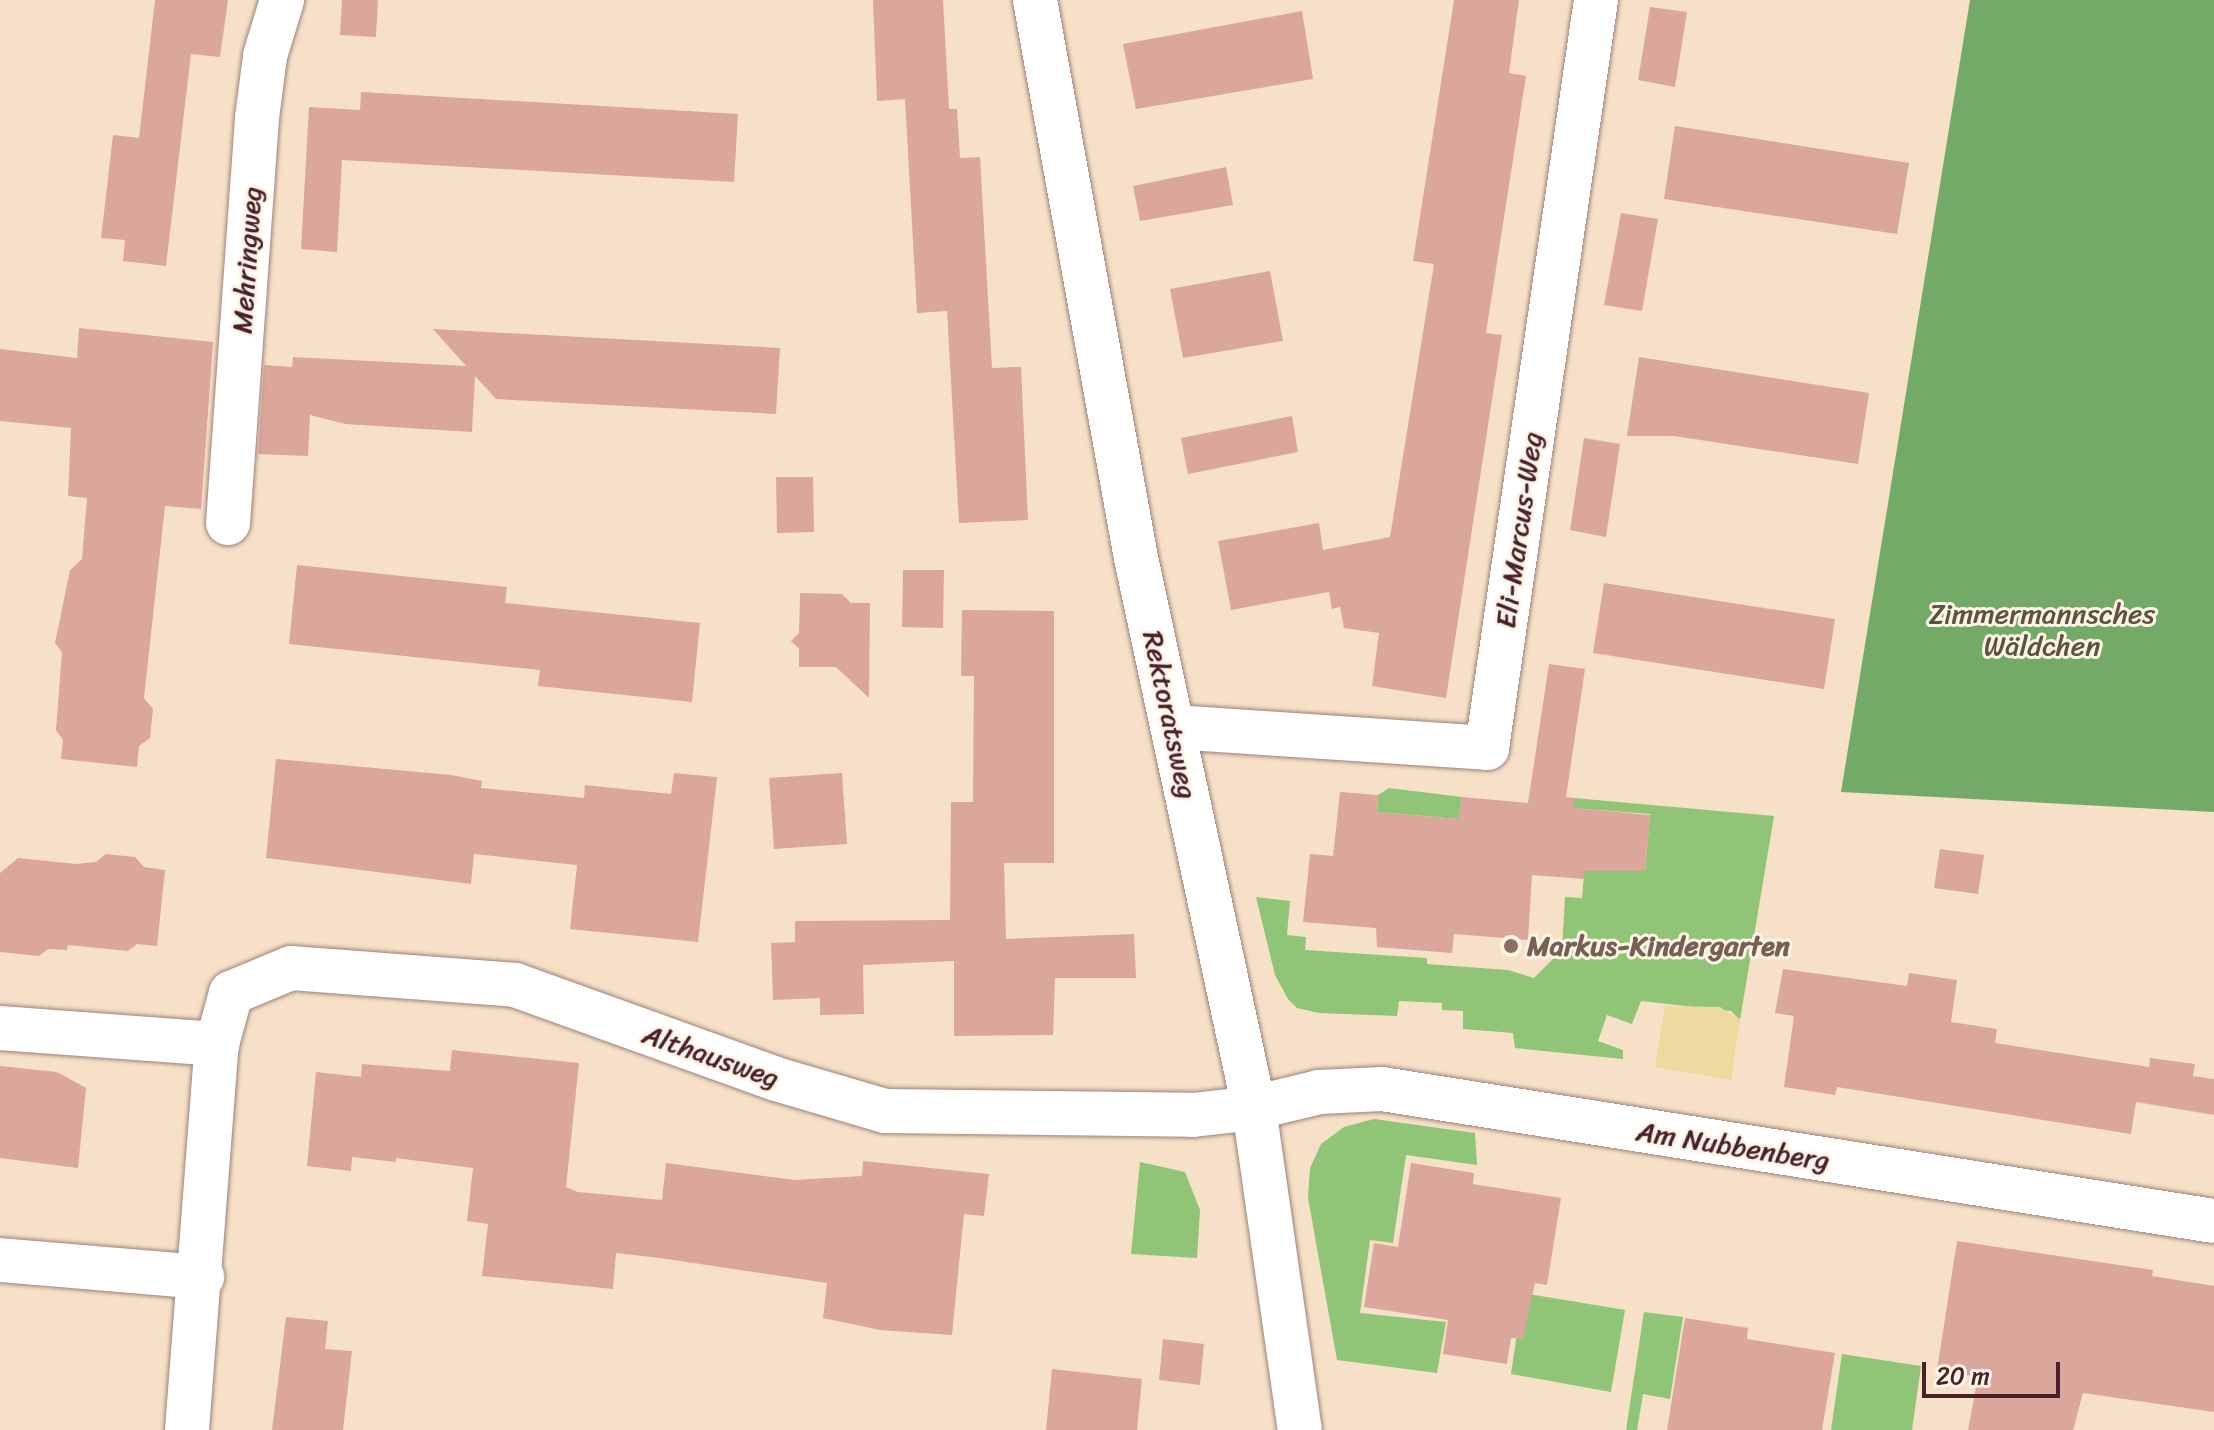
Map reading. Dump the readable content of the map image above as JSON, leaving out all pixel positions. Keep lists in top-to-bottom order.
{
  "streets": {
    "street": [
      "Mehringweg",
      "Eli-Marcus-Weg",
      "Rektoratsweg",
      "Althausweg",
      "Am Nubbenberg"
    ]
  },
  "crossings": [
    ["Eli-Marcus-Weg", "Rektoratsweg"],
    ["Rektoratsweg", "Althausweg"],
    ["Rektoratsweg", "Am Nubbenberg"],
    ["Althausweg", "Am Nubbenberg"]
  ],
  "parks": ["Zimmermannsches Wäldchen"],
  "places": ["Markus-Kindergarten"],
  "scale_bar": "20 m"
}
